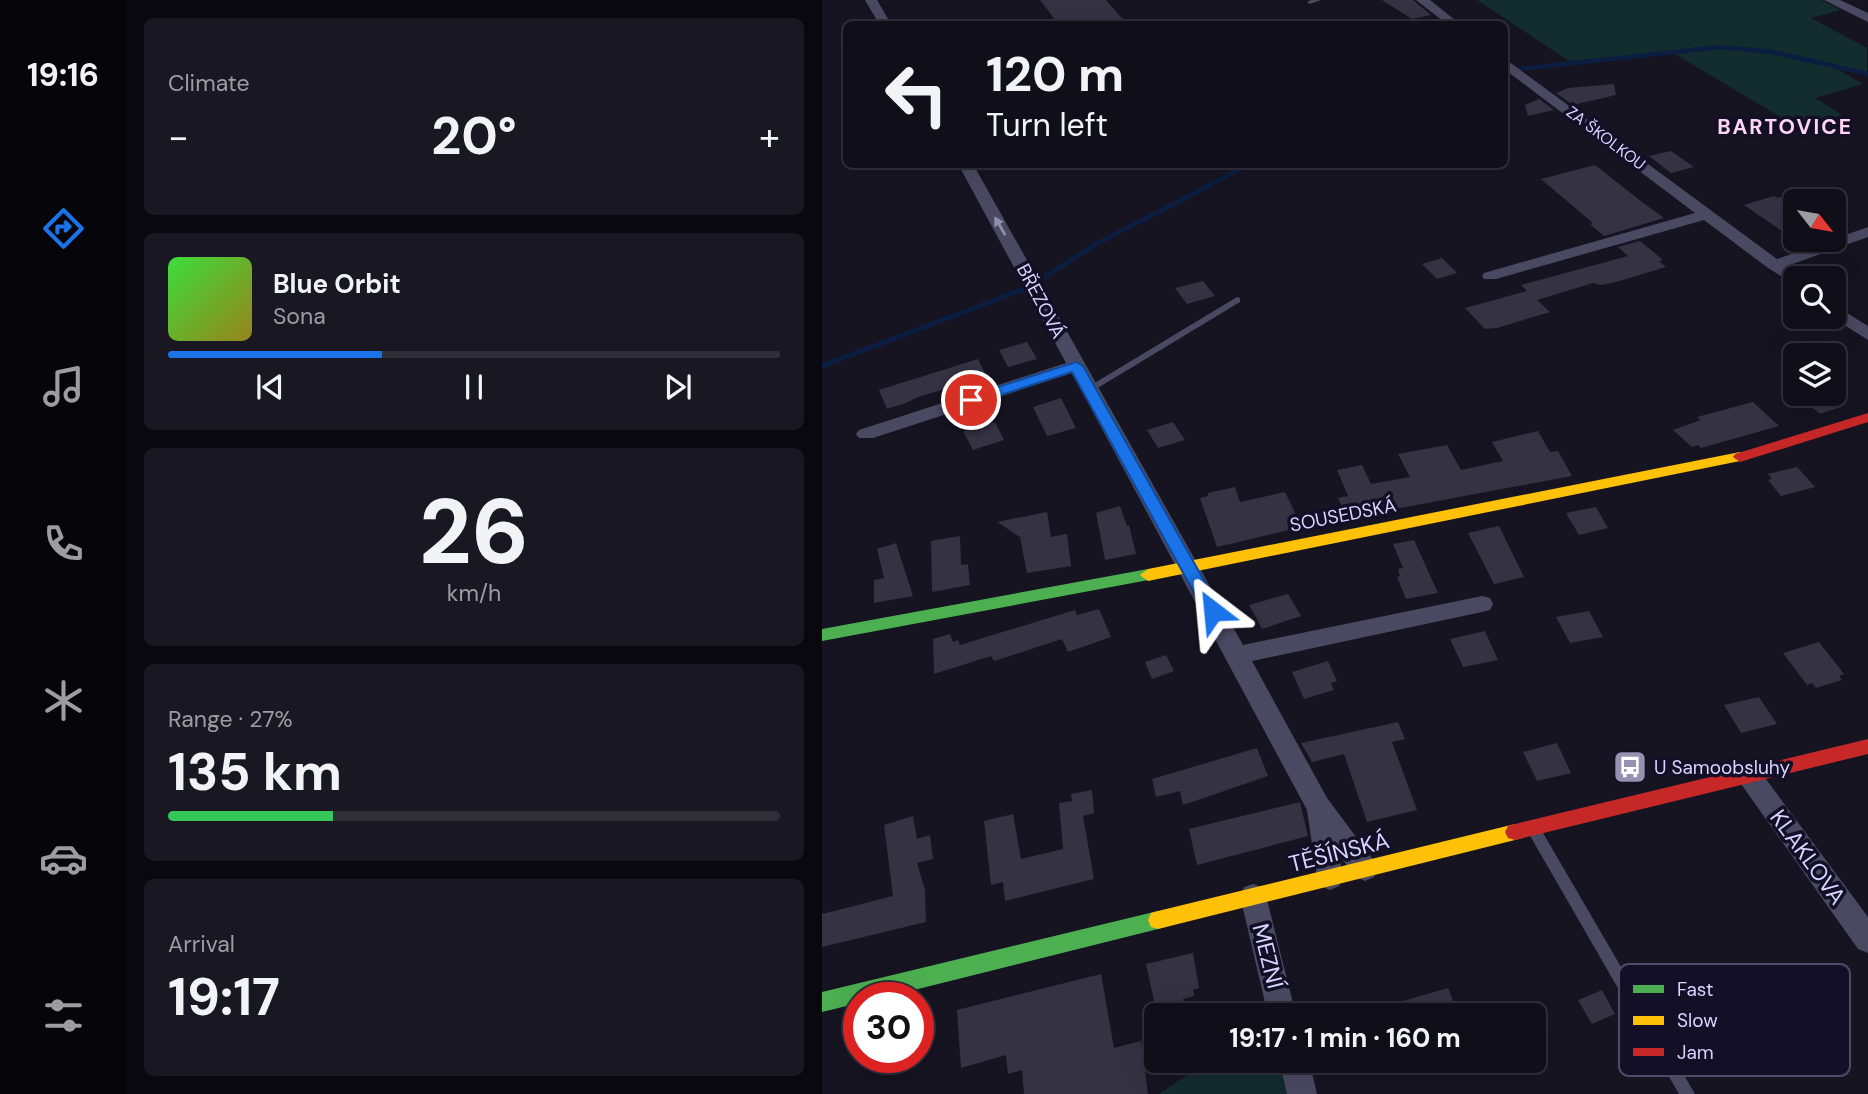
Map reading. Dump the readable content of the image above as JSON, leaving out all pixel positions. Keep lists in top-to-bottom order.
{
  "streets": {
    "street": [
      "ZA ŠKOLKOU",
      "BŘEZOVÁ",
      "SOUSEDSKÁ",
      "TĚŠÍNSKÁ",
      "KLAKLOVA",
      "MEZNÍ"
    ]
  },
  "crossings": [
    ["BŘEZOVÁ", "SOUSEDSKÁ"],
    ["BŘEZOVÁ", "TĚŠÍNSKÁ"],
    ["TĚŠÍNSKÁ", "KLAKLOVA"],
    ["TĚŠÍNSKÁ", "MEZNÍ"]
  ],
  "districts": ["BARTOVICE"],
  "places": {
    "bus stop": ["U Samoobsluhy"]
  },
  "legend": ["Fast", "Slow", "Jam"],
  "north": "bottom right",
  "page": {
    "tabs": "19:16",
    "tile": [
      "Climate",
      ["26", "km/h"],
      ["Range · 27%", "135 km"],
      ["Arrival", "19:17"]
    ],
    "turn": ["120 m", "Turn left"],
    "heat": ["−", "20°", "+"],
    "song": ["Blue Orbit", "Sona"],
    "limit": "30",
    "trip": "19:17 · 1 min · 160 m"
  }
}
